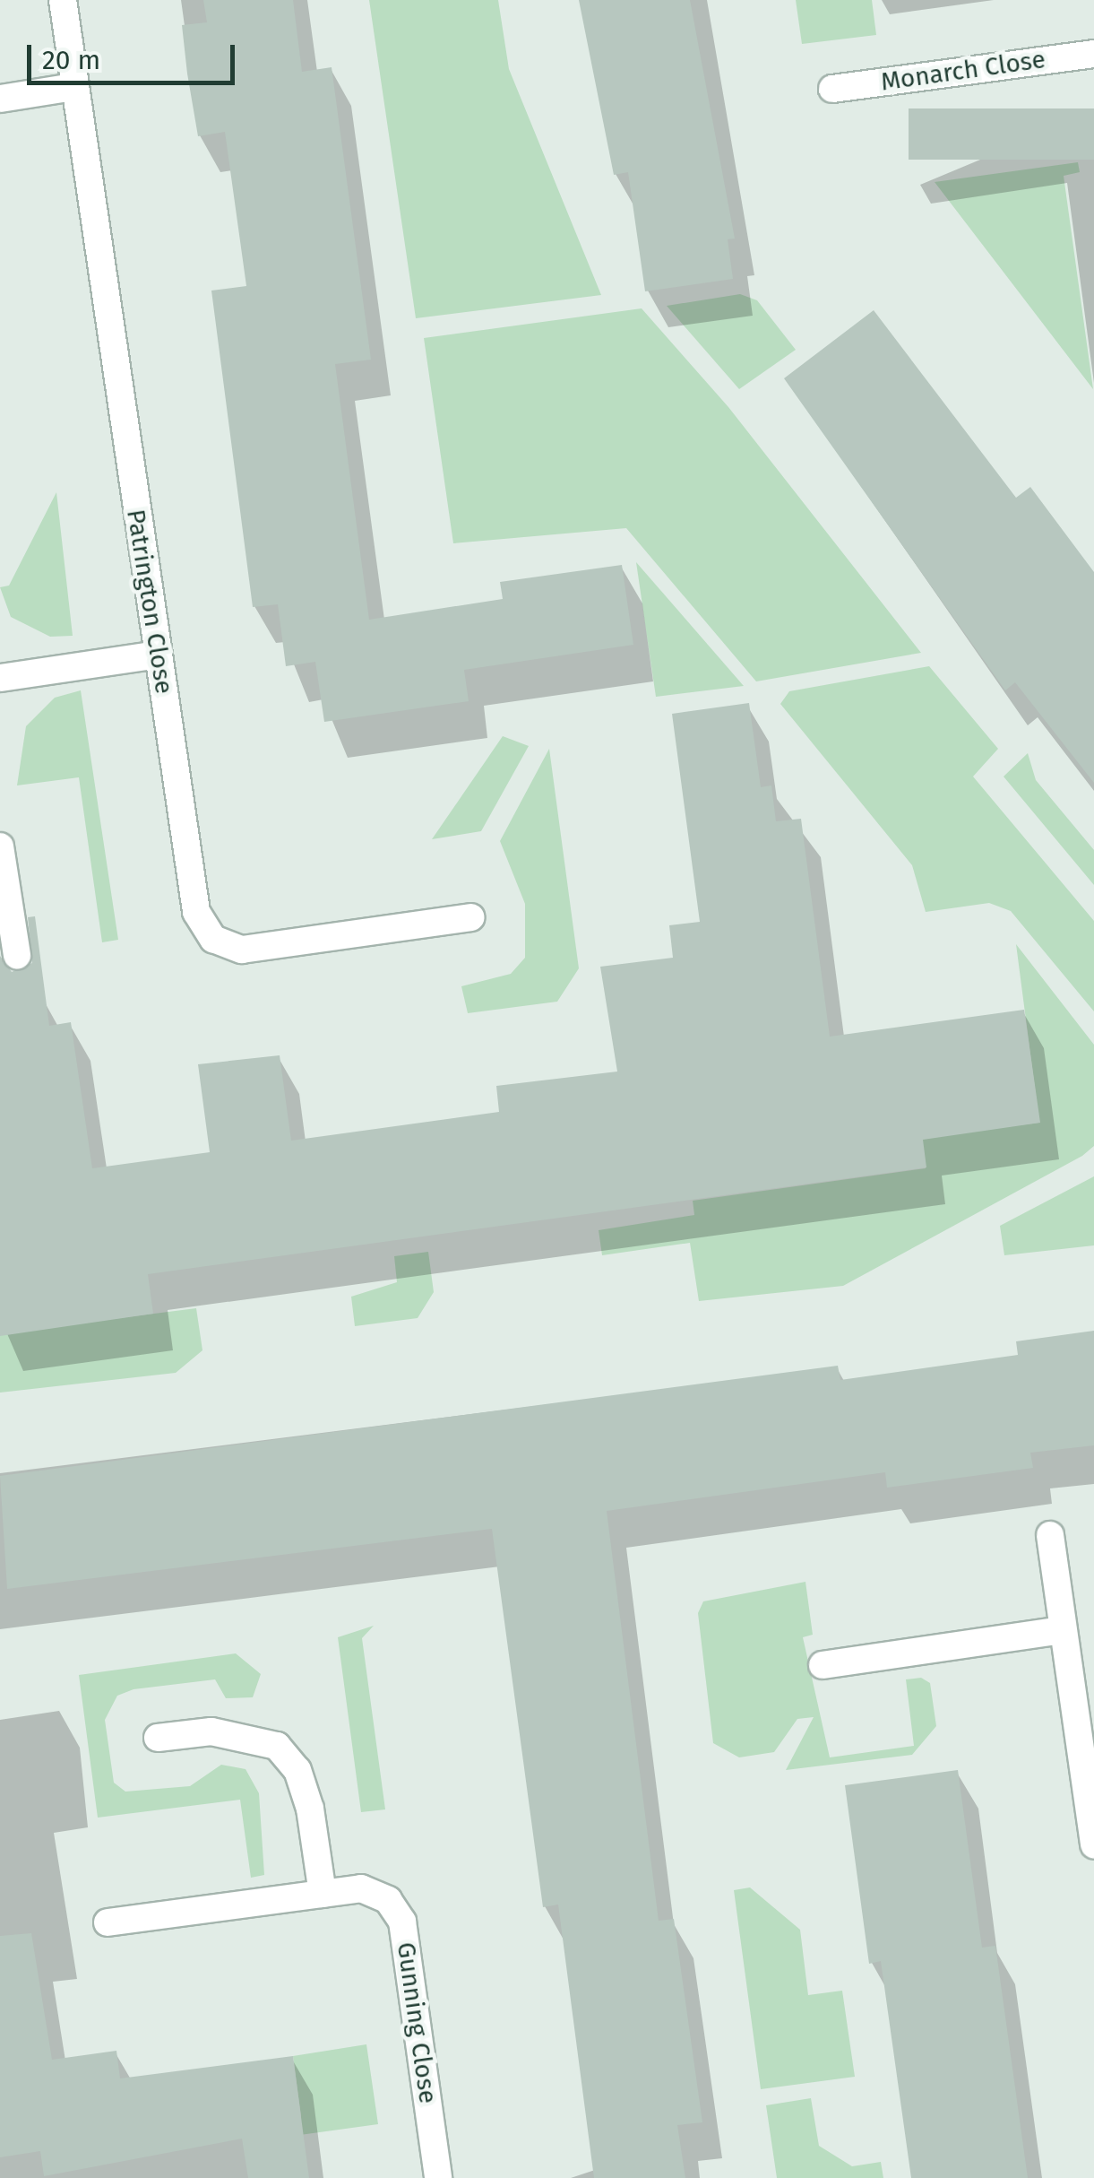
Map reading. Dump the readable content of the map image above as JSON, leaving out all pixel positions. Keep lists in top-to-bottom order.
{
  "streets": {
    "street": ["Monarch Close", "Patrington Close", "Gunning Close"]
  },
  "scale_bar": "20 m"
}
